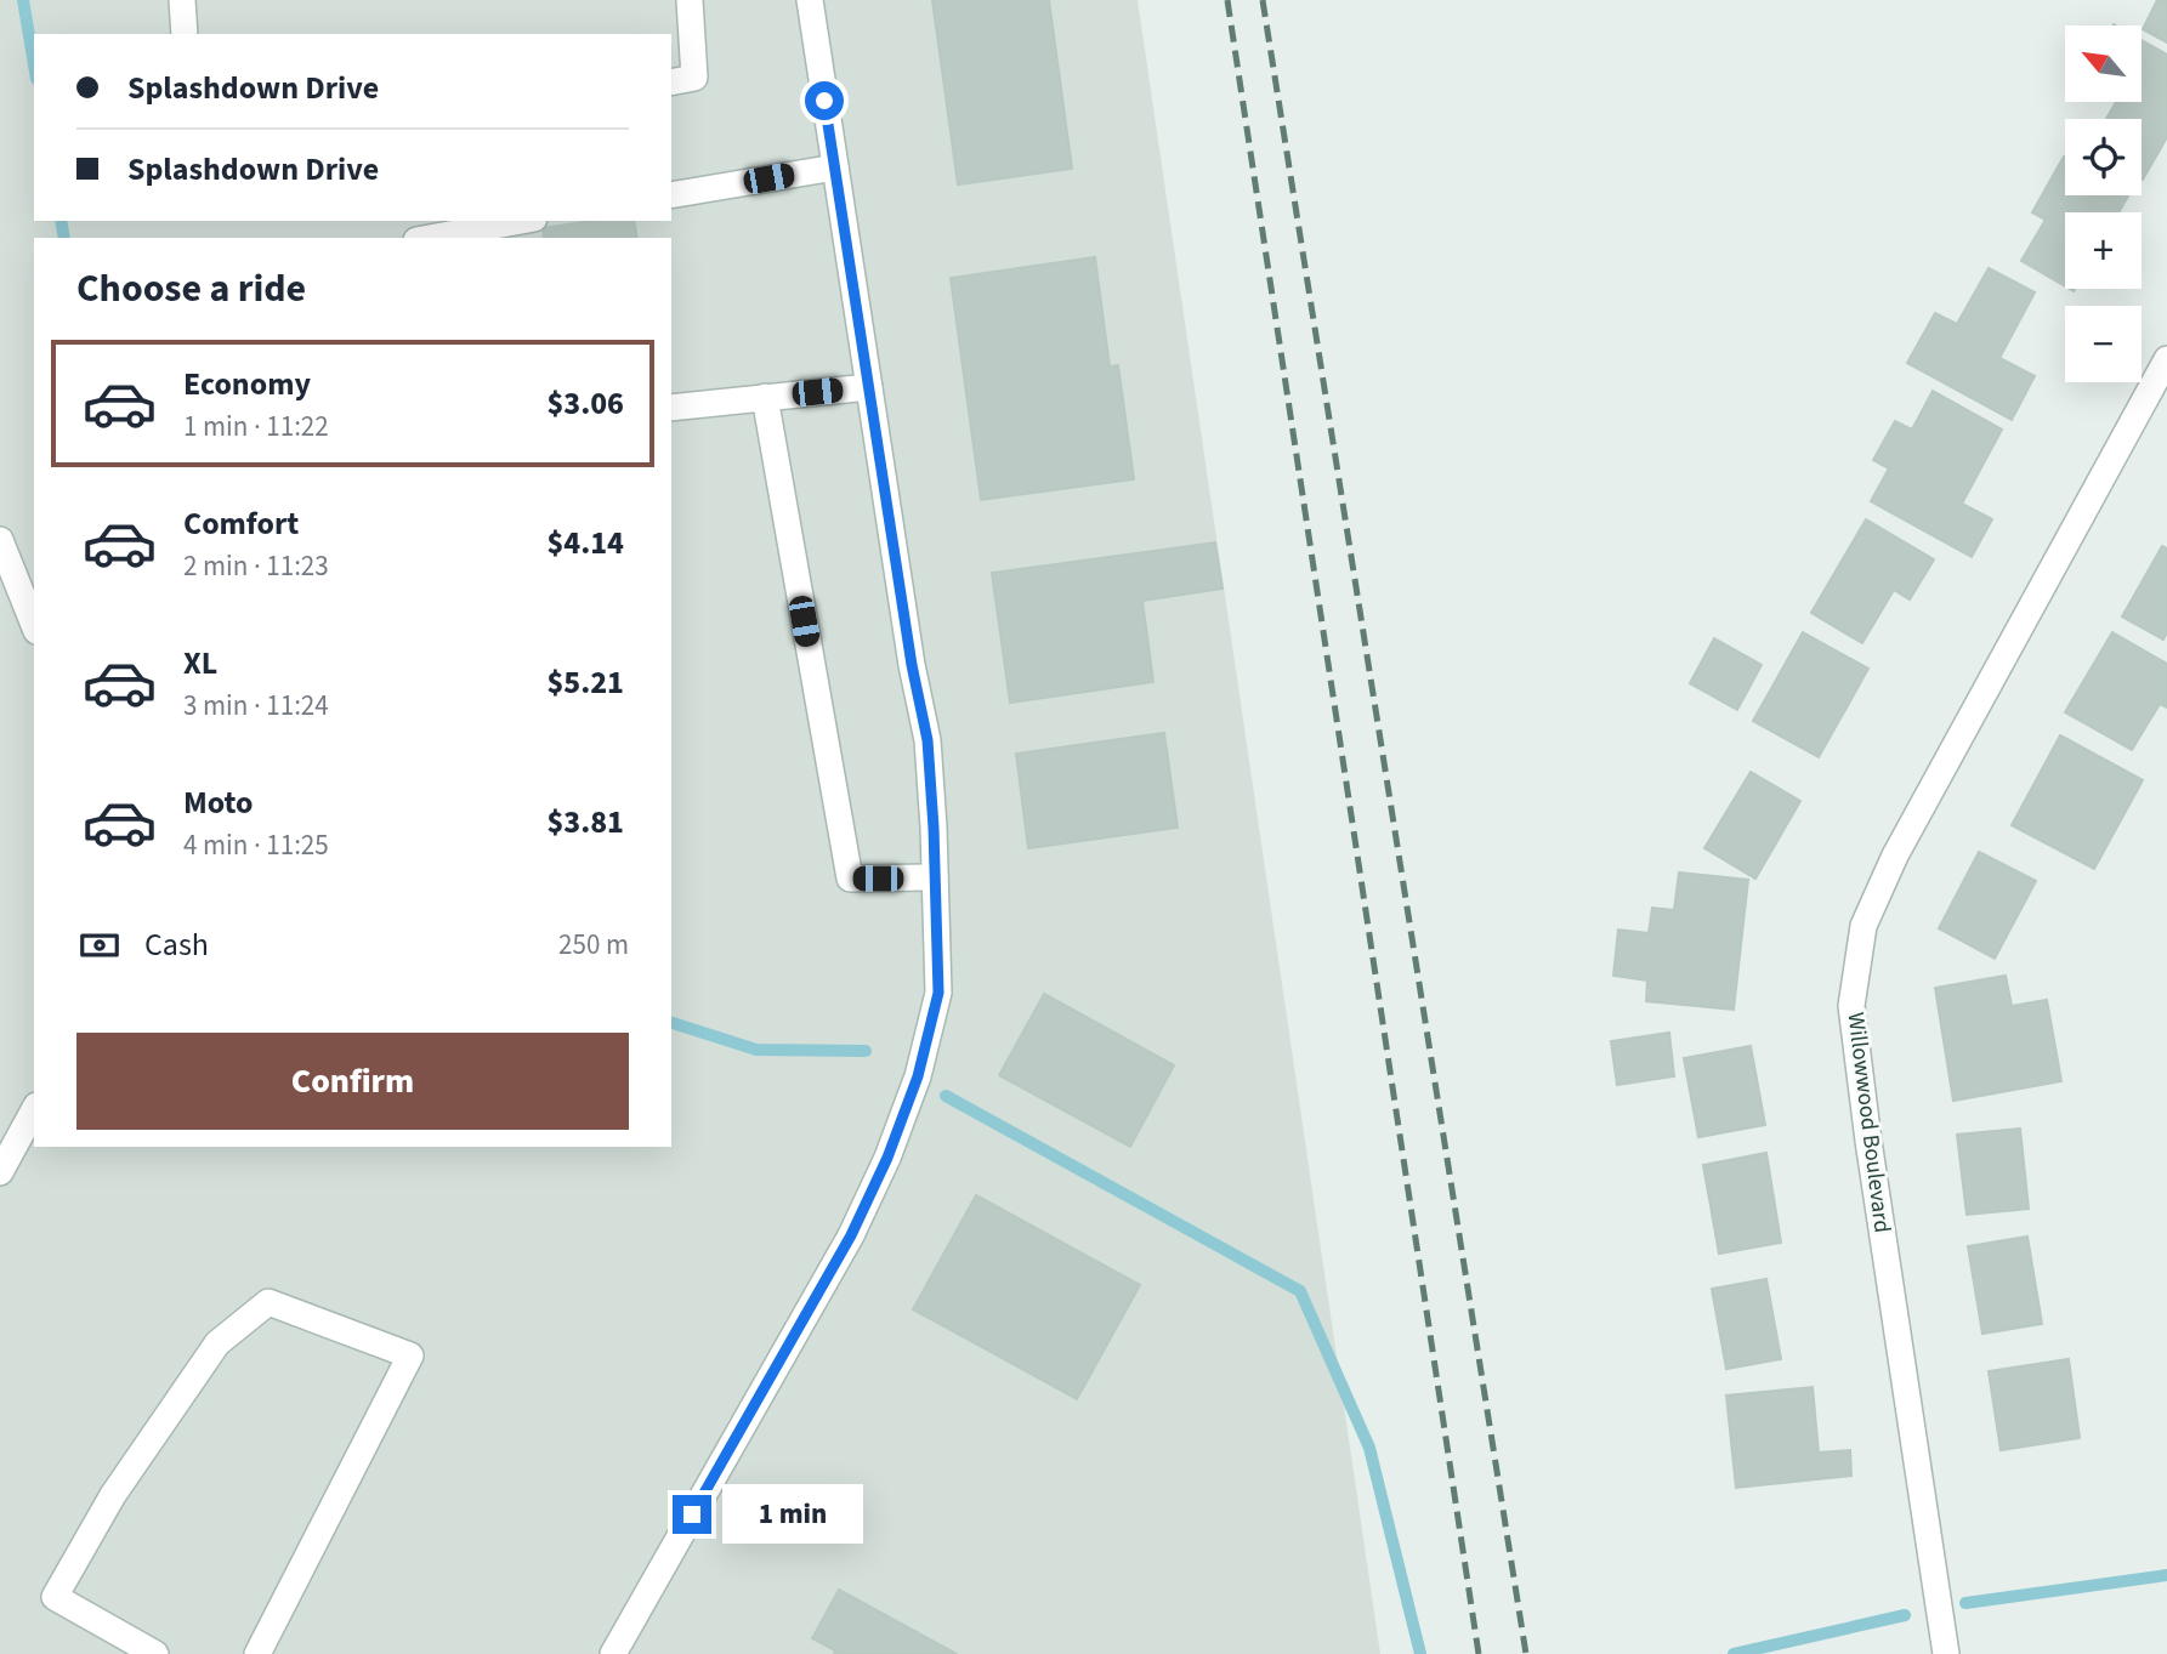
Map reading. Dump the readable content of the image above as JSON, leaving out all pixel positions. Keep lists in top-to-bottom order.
{
  "streets": {
    "street": ["Willowwood Boulevard"]
  },
  "north": "top left",
  "page": {
    "map_buttons": ["+", "−"],
    "banner": ["Splashdown Drive", "Splashdown Drive"],
    "heading": "Choose a ride",
    "list": [
      {
        "name": "Economy",
        "note": "1 min · 11:22",
        "value": "$3.06"
      },
      {
        "name": "Comfort",
        "note": "2 min · 11:23",
        "value": "$4.14"
      },
      {
        "name": "XL",
        "note": "3 min · 11:24",
        "value": "$5.21"
      },
      {
        "name": "Moto",
        "note": "4 min · 11:25",
        "value": "$3.81"
      }
    ],
    "pay": ["Cash", "250 m"],
    "buttons": "Confirm",
    "bubble": "1 min"
  }
}
